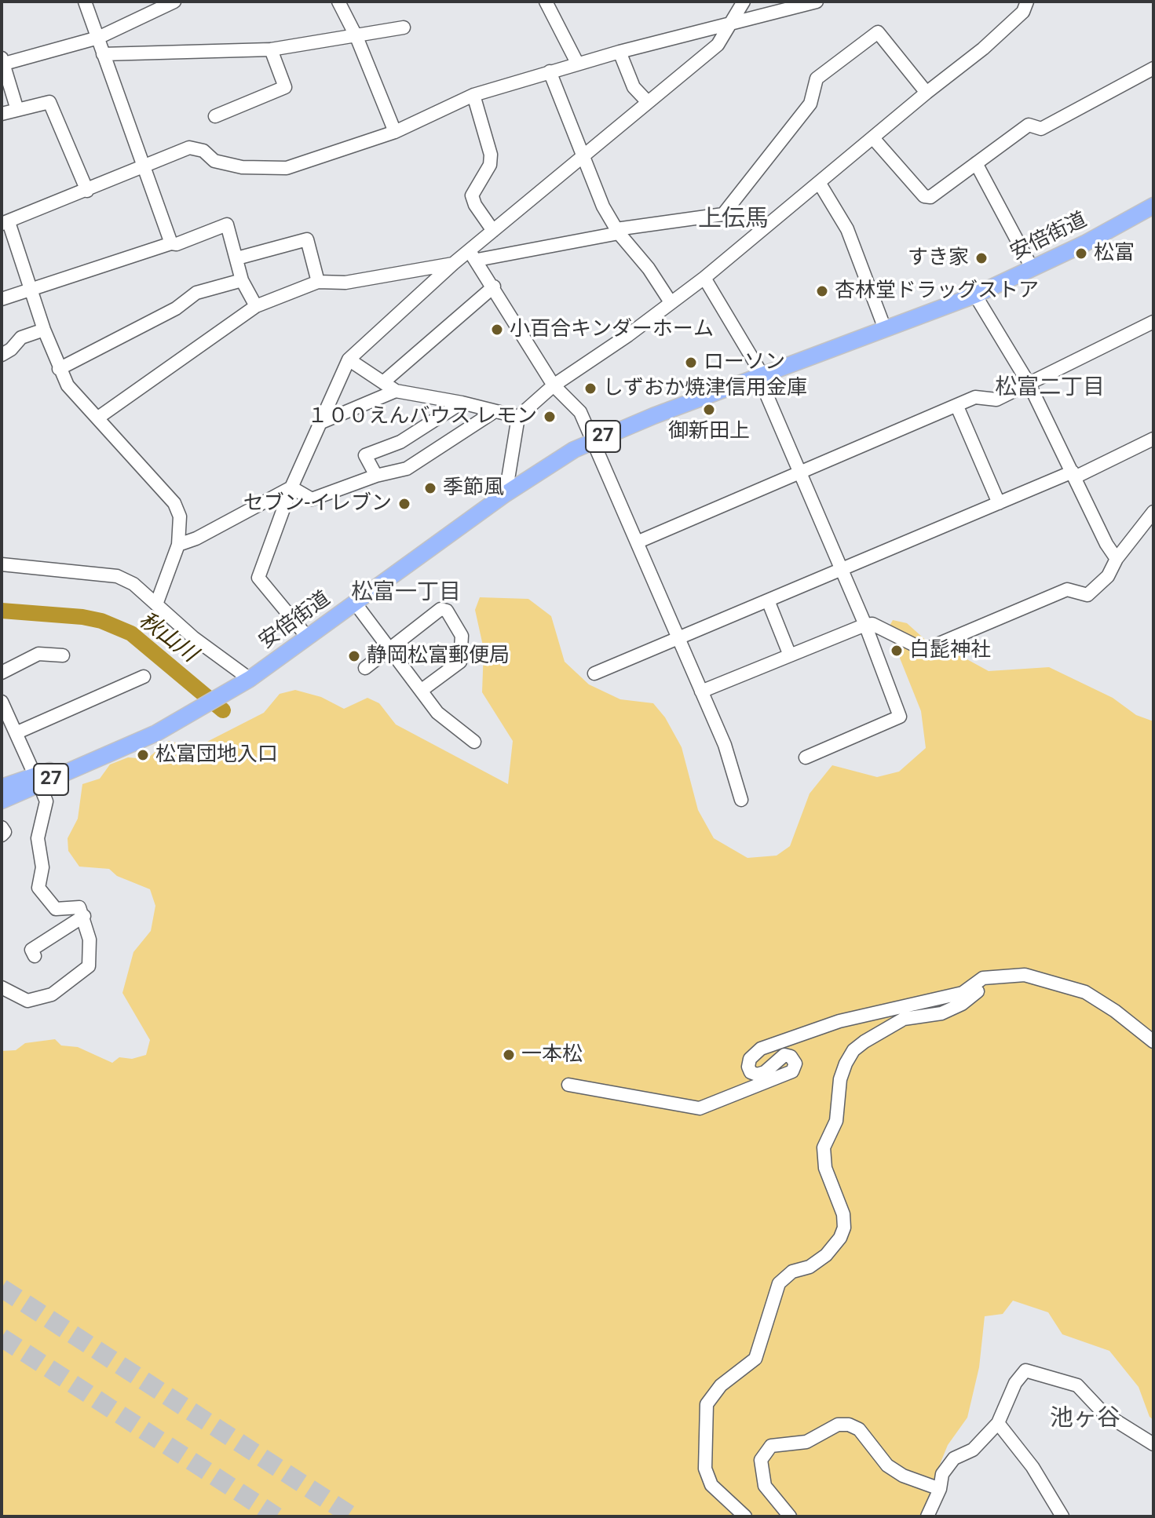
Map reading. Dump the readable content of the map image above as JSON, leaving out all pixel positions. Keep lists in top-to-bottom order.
{
  "streets": {
    "main road": ["安倍街道", "27"]
  },
  "districts": [
    "上伝馬",
    "松富二丁目",
    "松富一丁目",
    "池ヶ谷"
  ],
  "water": ["秋山川"],
  "places": [
    "松富",
    "すき家",
    "杏林堂ドラッグストア",
    "小百合キンダーホーム",
    "ローソン",
    "しずおか焼津信用金庫",
    "御新田上",
    "１００えんバウス レモン",
    "季節風",
    "セブン-イレブン",
    "白髭神社",
    "静岡松富郵便局",
    "松富団地入口",
    "一本松"
  ]
}
